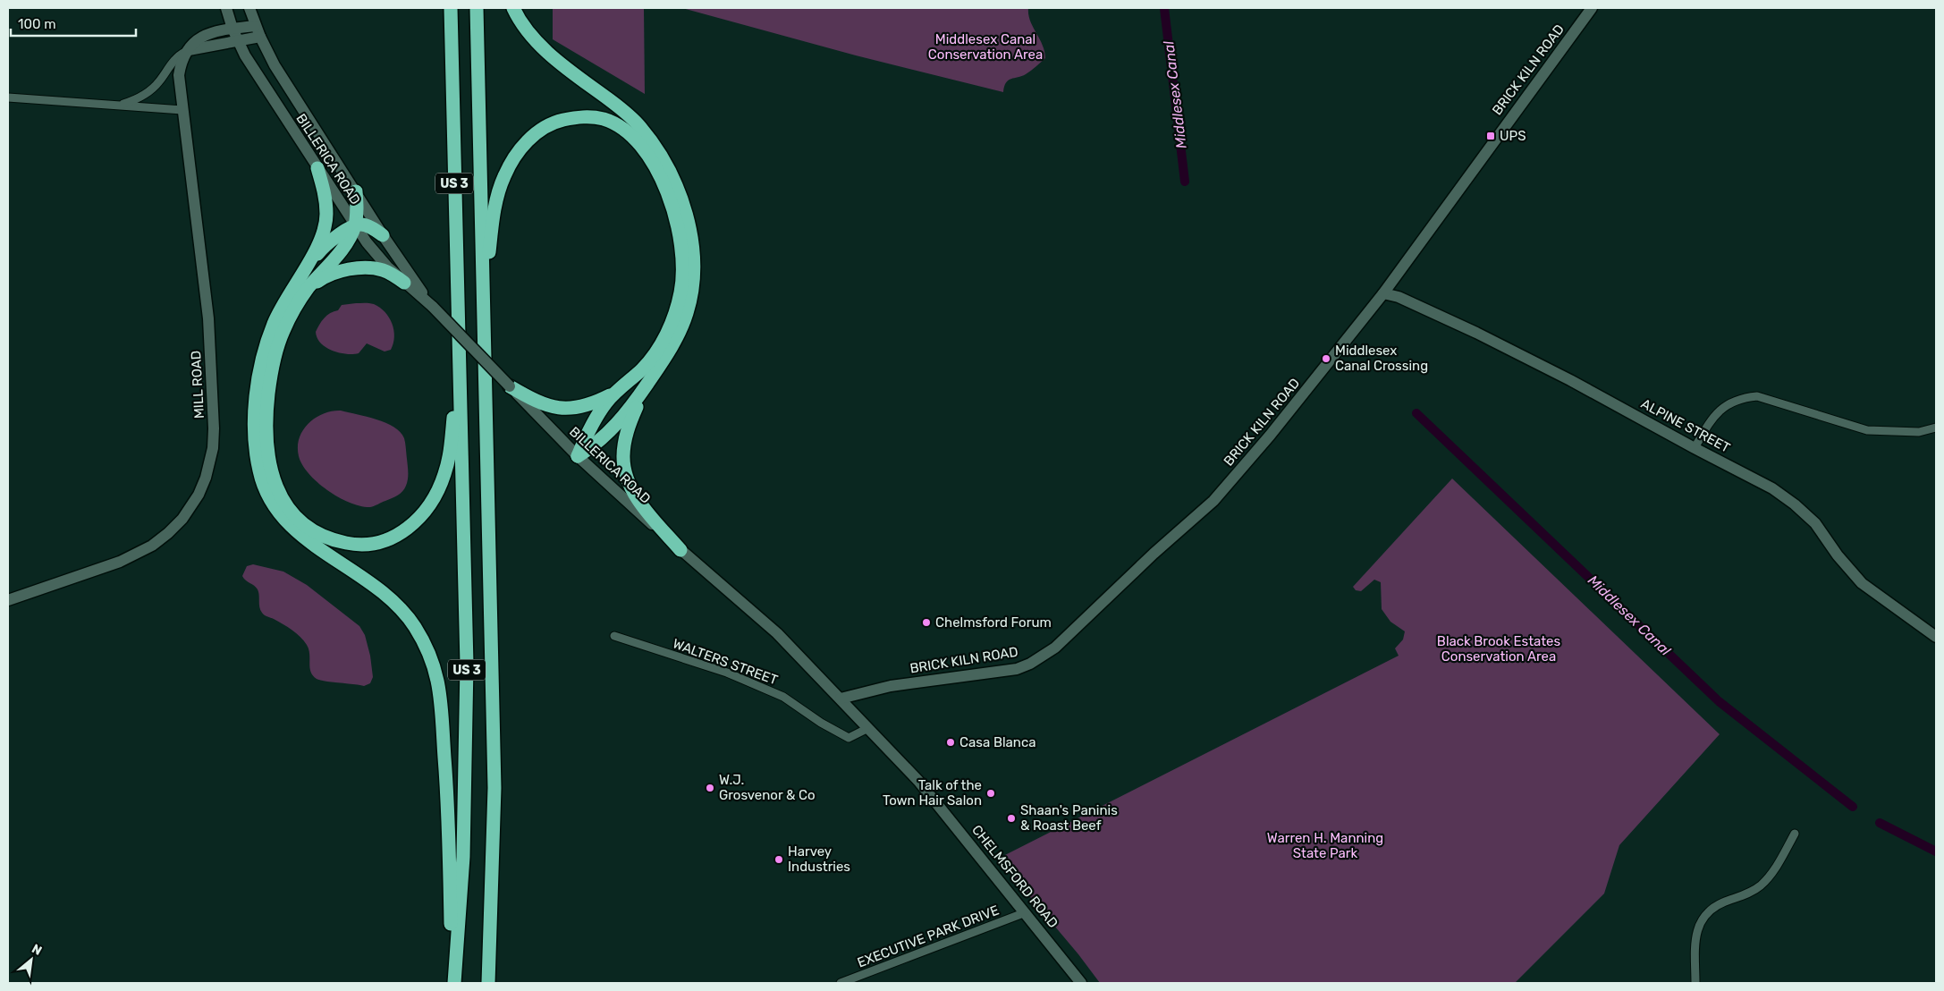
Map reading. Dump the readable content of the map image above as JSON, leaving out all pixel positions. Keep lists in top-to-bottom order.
{
  "streets": {
    "highway": ["US 3"],
    "main road": [
      "BRICK KILN ROAD",
      "BILLERICA ROAD",
      "MILL ROAD",
      "ALPINE STREET",
      "CHELMSFORD ROAD"
    ],
    "street": ["WALTERS STREET", "EXECUTIVE PARK DRIVE"]
  },
  "crossings": [
    ["BRICK KILN ROAD", "ALPINE STREET"],
    ["BRICK KILN ROAD", "CHELMSFORD ROAD"],
    ["BILLERICA ROAD", "MILL ROAD"],
    ["BILLERICA ROAD", "CHELMSFORD ROAD"],
    ["WALTERS STREET", "CHELMSFORD ROAD"],
    ["CHELMSFORD ROAD", "EXECUTIVE PARK DRIVE"]
  ],
  "water": ["Middlesex Canal"],
  "parks": ["Middlesex Canal Conservation Area", "Black Brook Estates Conservation Area", "Warren H. Manning State Park"],
  "places": {
    "transit": ["UPS"],
    "other": [
      "Middlesex Canal Crossing",
      "Chelmsford Forum",
      "Casa Blanca",
      "W.J. Grosvenor & Co",
      "Talk of the Town Hair Salon",
      "Shaan's Paninis & Roast Beef",
      "Harvey Industries"
    ]
  },
  "scale_bar": "100 m",
  "north": "top right"
}
